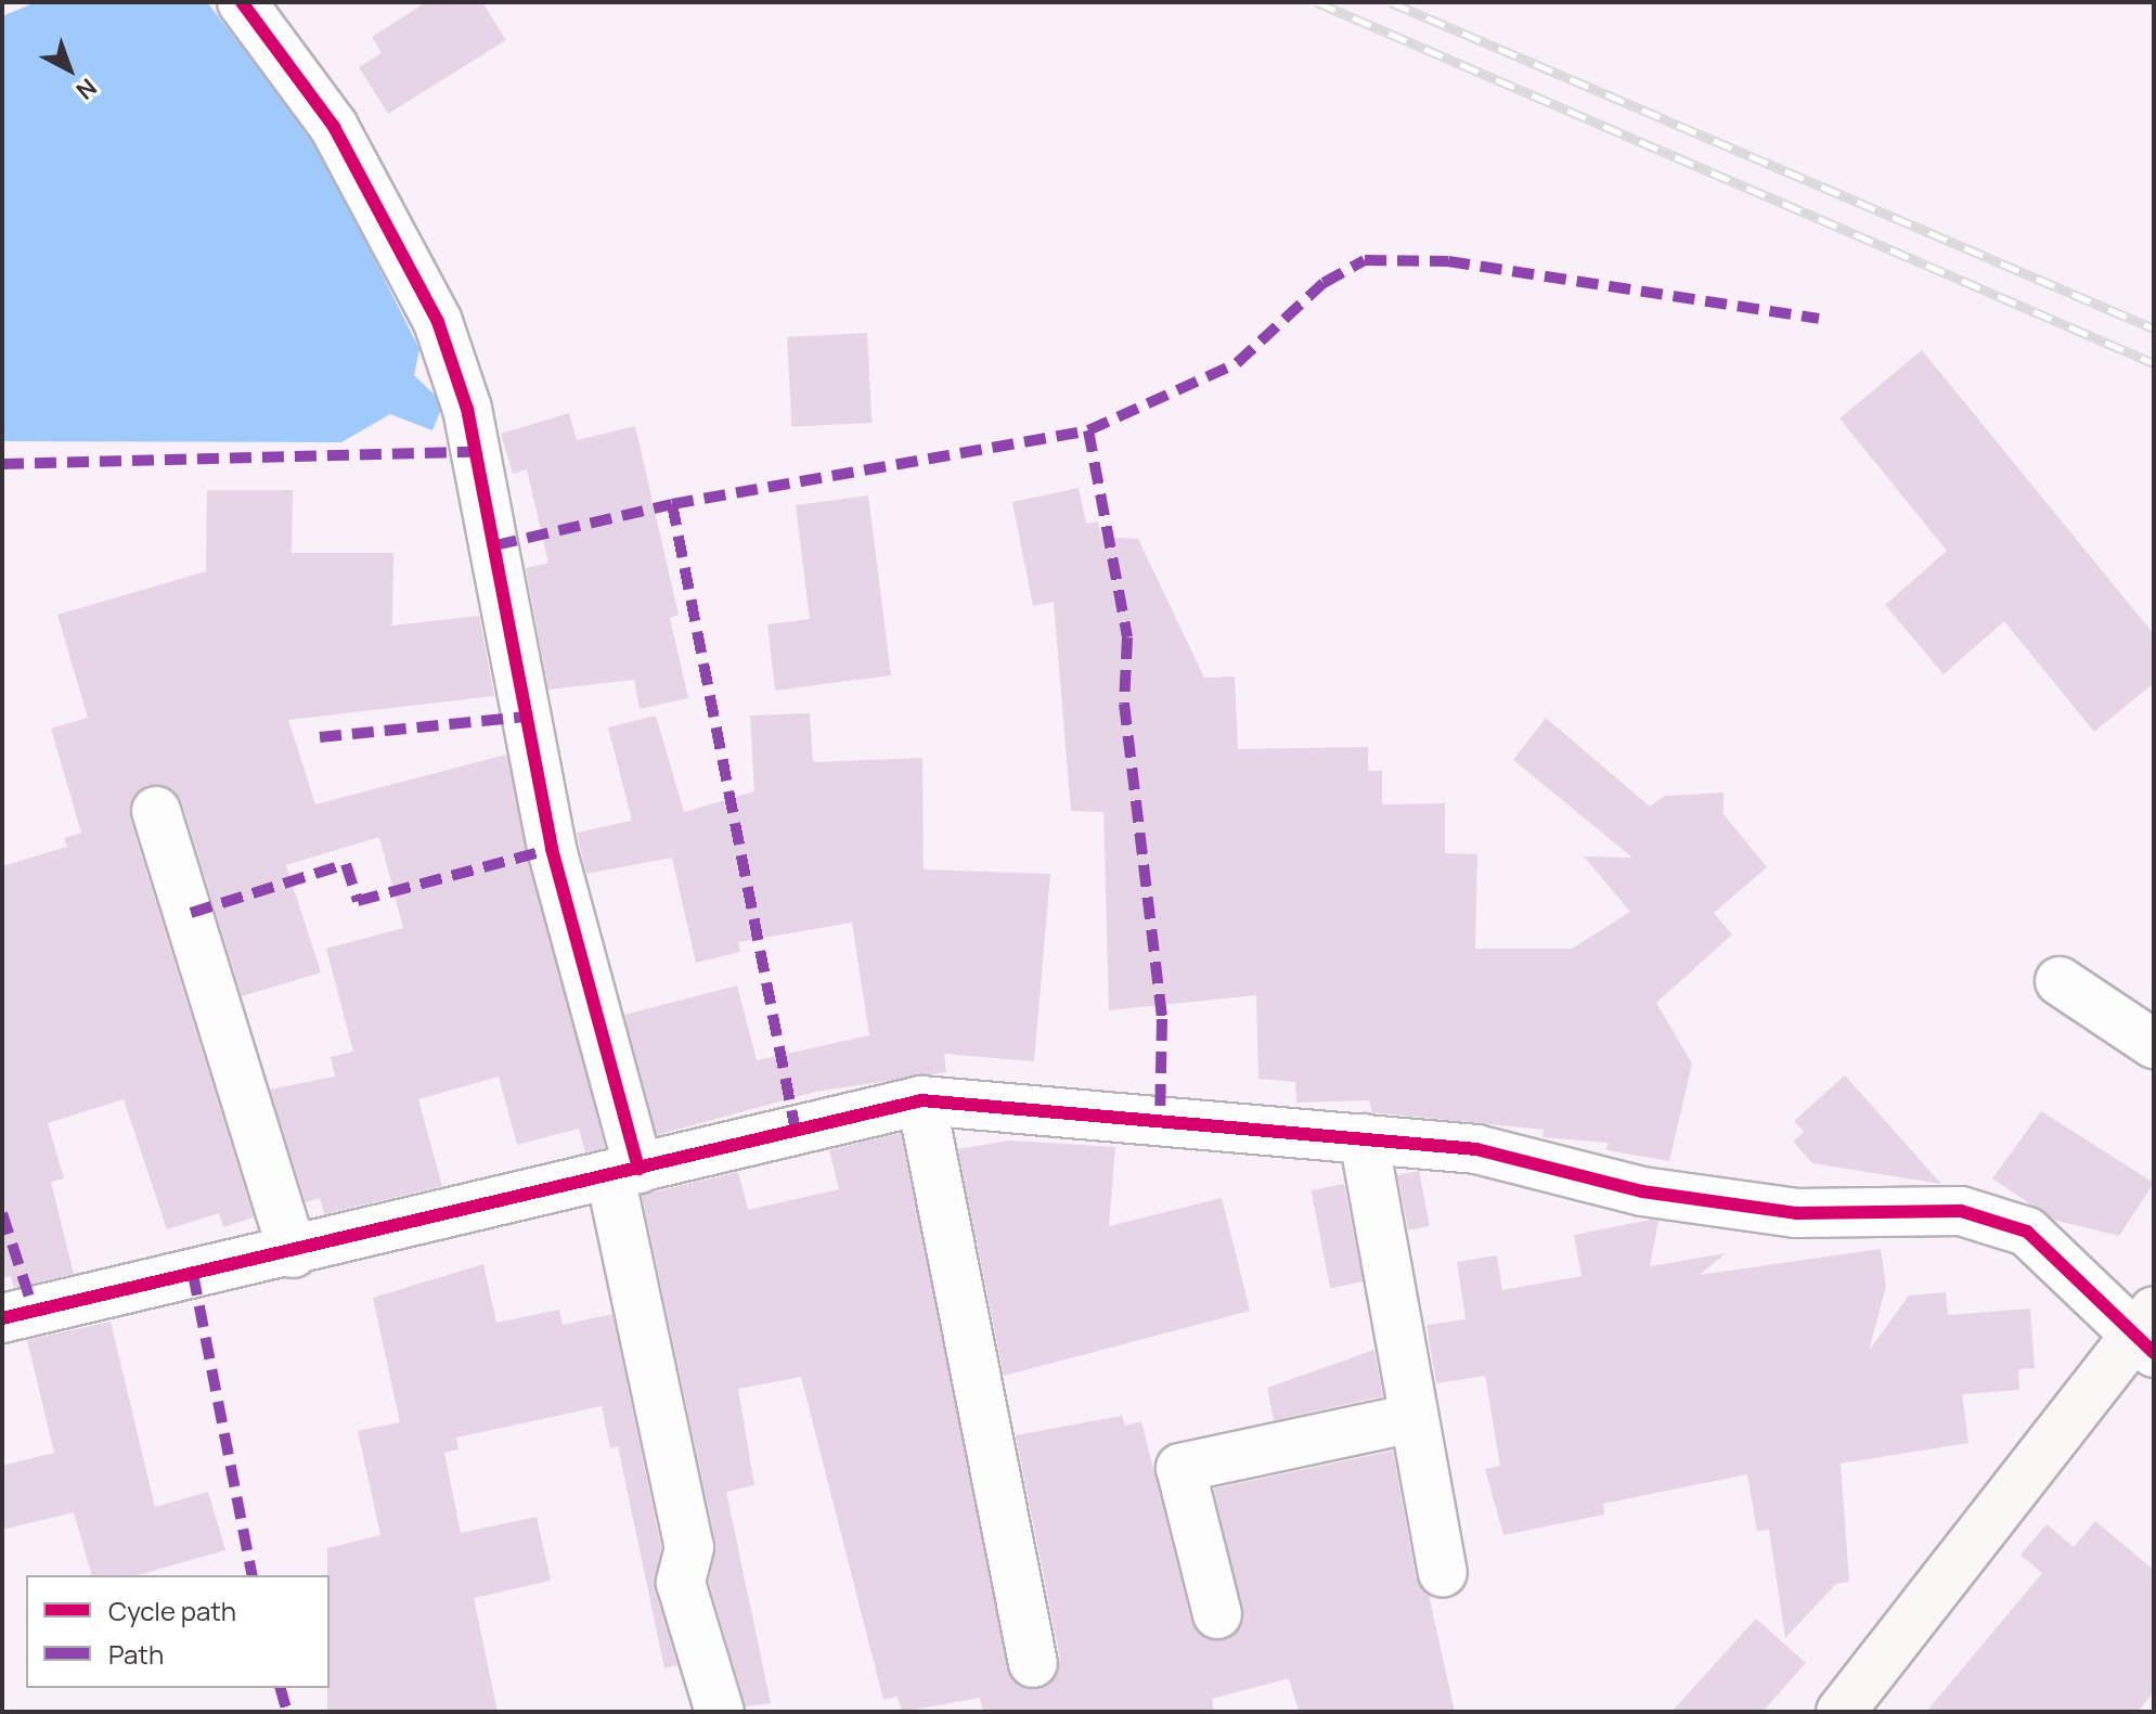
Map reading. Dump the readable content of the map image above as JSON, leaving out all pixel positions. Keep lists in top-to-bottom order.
{
  "legend": ["Cycle path", "Path"],
  "north": "bottom right"
}
